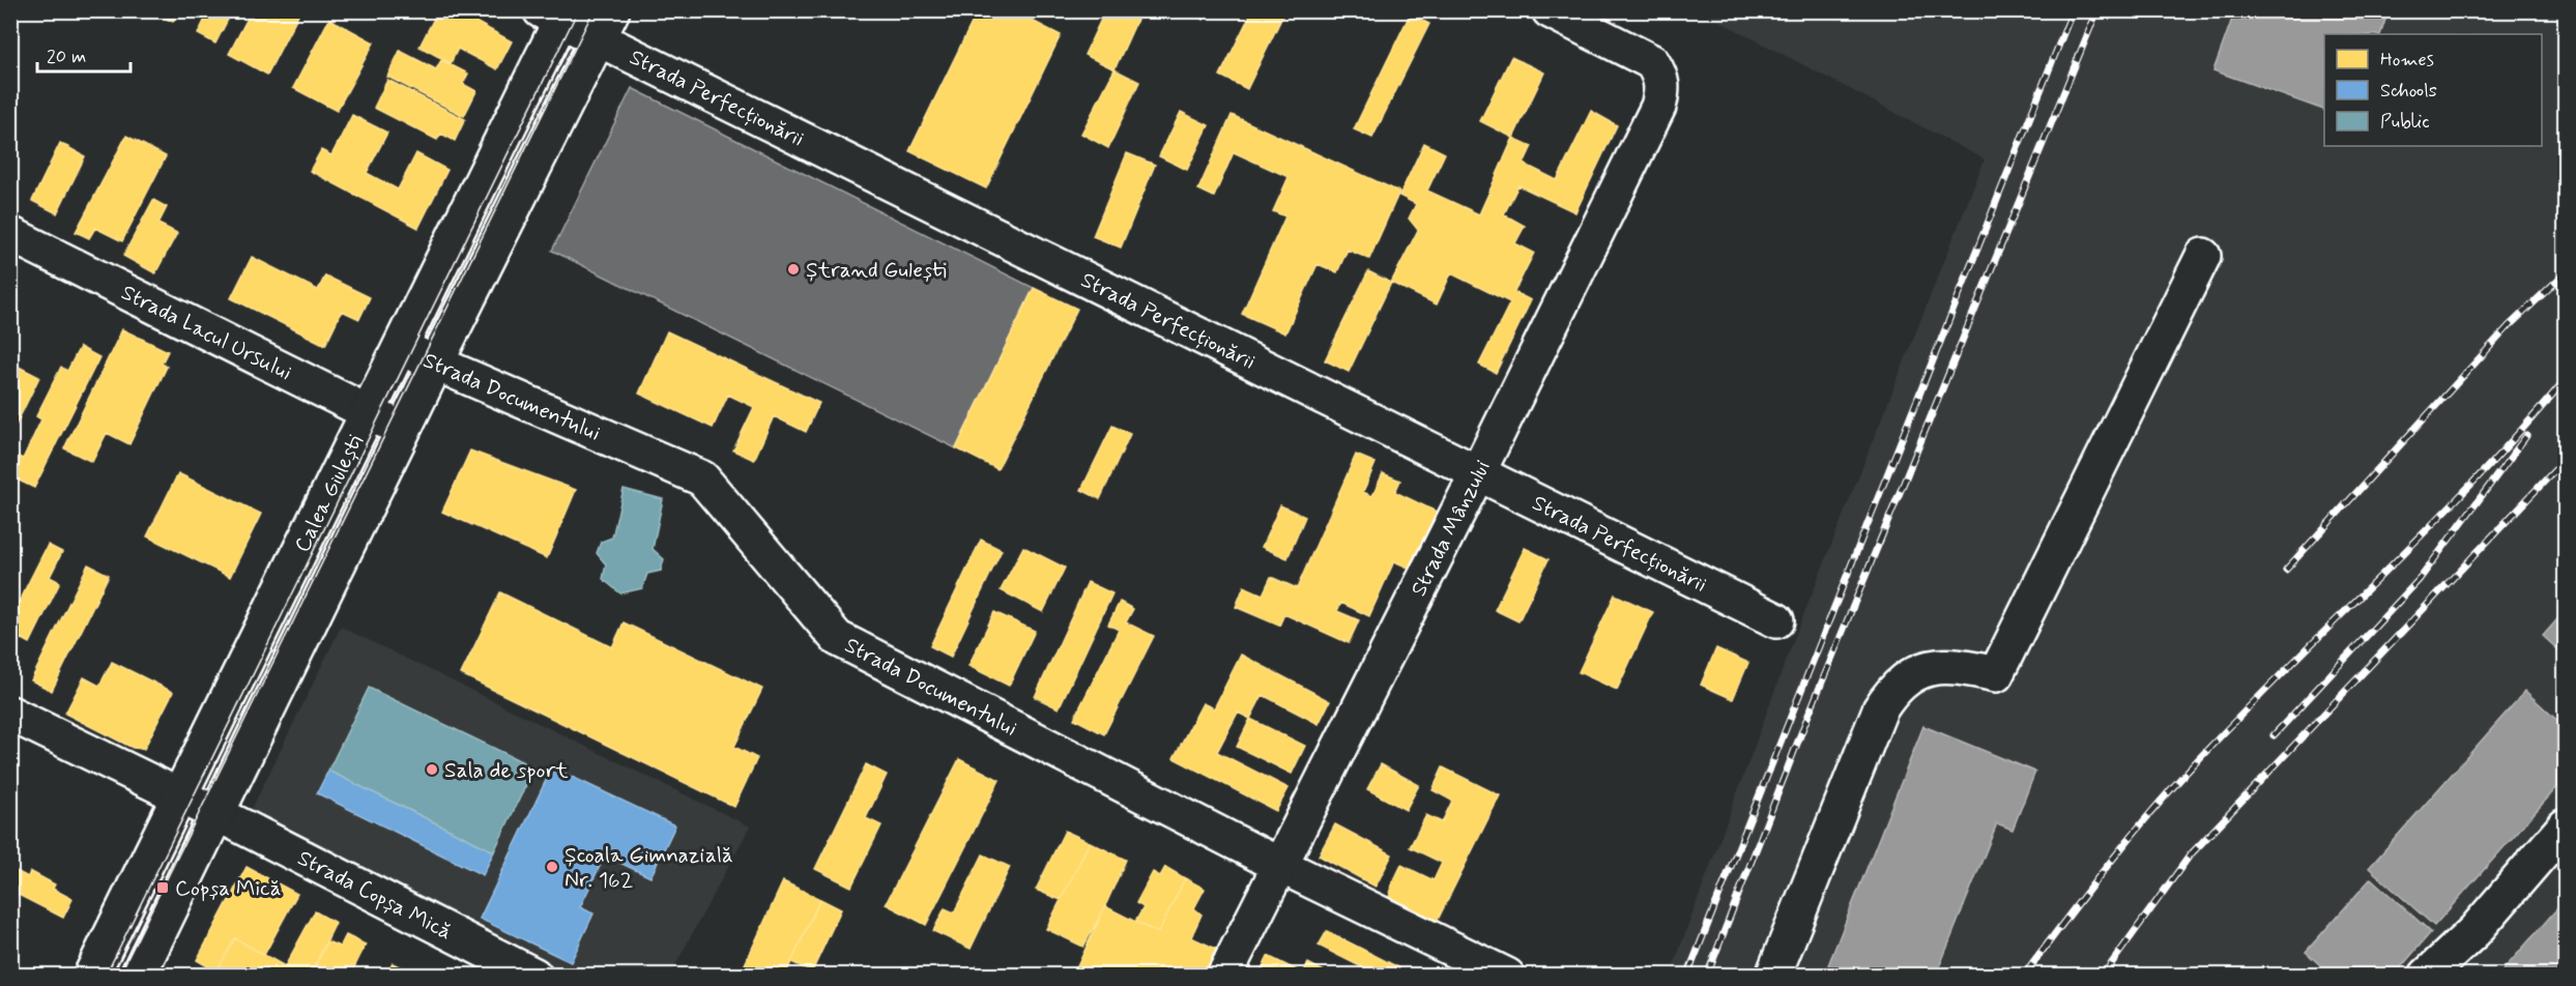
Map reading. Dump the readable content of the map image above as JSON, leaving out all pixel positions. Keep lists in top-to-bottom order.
{
  "streets": {
    "street": [
      "Strada Perfecționării",
      "Strada Lacul Ursului",
      "Strada Documentului",
      "Calea Giulești",
      "Strada Mânzului",
      "Strada Copșa Mică"
    ]
  },
  "crossings": [
    ["Strada Perfecționării", "Calea Giulești"],
    ["Strada Perfecționării", "Strada Mânzului"],
    ["Strada Lacul Ursului", "Calea Giulești"],
    ["Strada Documentului", "Calea Giulești"],
    ["Strada Documentului", "Strada Mânzului"],
    ["Calea Giulești", "Strada Copșa Mică"]
  ],
  "places": {
    "other": ["Ștrand Gulești", "Sala de sport", "Școala Gimnazială Nr. 162"],
    "transit": ["Copșa Mică"]
  },
  "legend": ["Homes", "Schools", "Public"],
  "scale_bar": "20 m"
}
